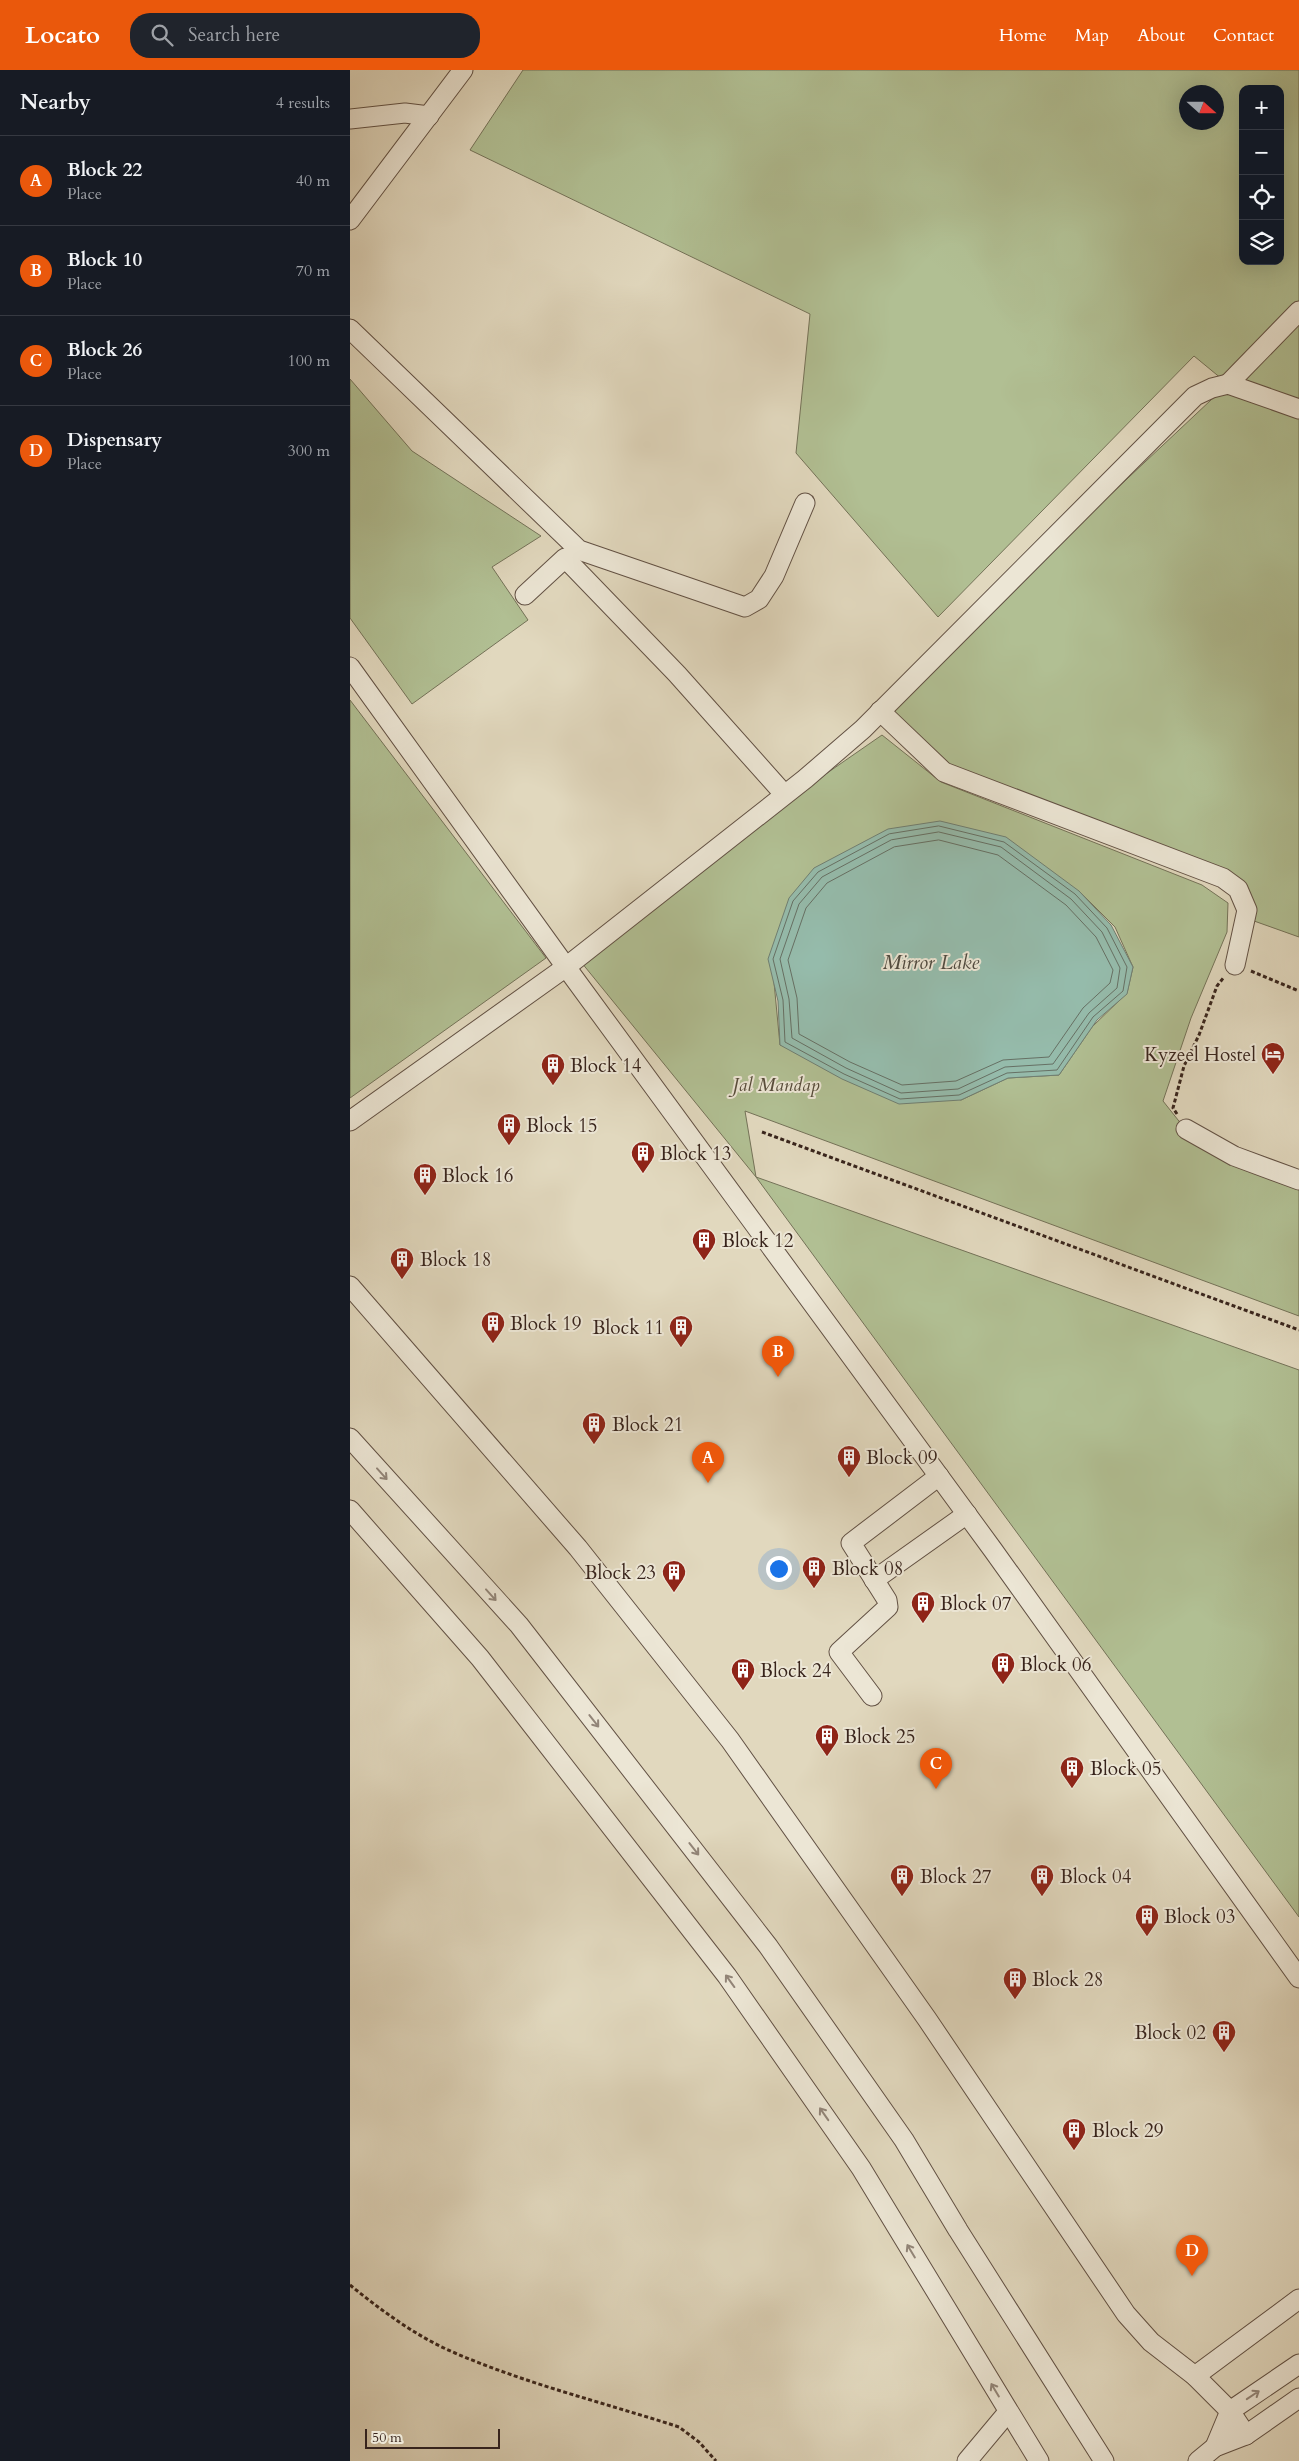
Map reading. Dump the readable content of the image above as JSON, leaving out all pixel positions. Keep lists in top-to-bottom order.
{
  "water": ["Mirror Lake"],
  "parks": ["Jal Mandap"],
  "places": {
    "hotel": ["Kyzeel Hostel"],
    "building": [
      "Block 14",
      "Block 15",
      "Block 13",
      "Block 16",
      "Block 12",
      "Block 18",
      "Block 19",
      "Block 11",
      "Block 21",
      "Block 09",
      "Block 08",
      "Block 23",
      "Block 07",
      "Block 06",
      "Block 24",
      "Block 25",
      "Block 05",
      "Block 27",
      "Block 04",
      "Block 03",
      "Block 28",
      "Block 02",
      "Block 29"
    ]
  },
  "scale_bar": "50 m",
  "north": "right",
  "page": {
    "header": "Locato",
    "search": "Search here",
    "nav": [
      "Home",
      "Map",
      "About",
      "Contact"
    ],
    "heading": ["Nearby", "4 results"],
    "map_buttons": ["+", "−"],
    "list": [
      {
        "mark": "A",
        "name": "Block 22",
        "note": "Place",
        "value": "40 m"
      },
      {
        "mark": "B",
        "name": "Block 10",
        "note": "Place",
        "value": "70 m"
      },
      {
        "mark": "C",
        "name": "Block 26",
        "note": "Place",
        "value": "100 m"
      },
      {
        "mark": "D",
        "name": "Dispensary",
        "note": "Place",
        "value": "300 m"
      }
    ],
    "pins": [
      "B",
      "A",
      "C",
      "D"
    ],
    "scale": "50 m"
  }
}
